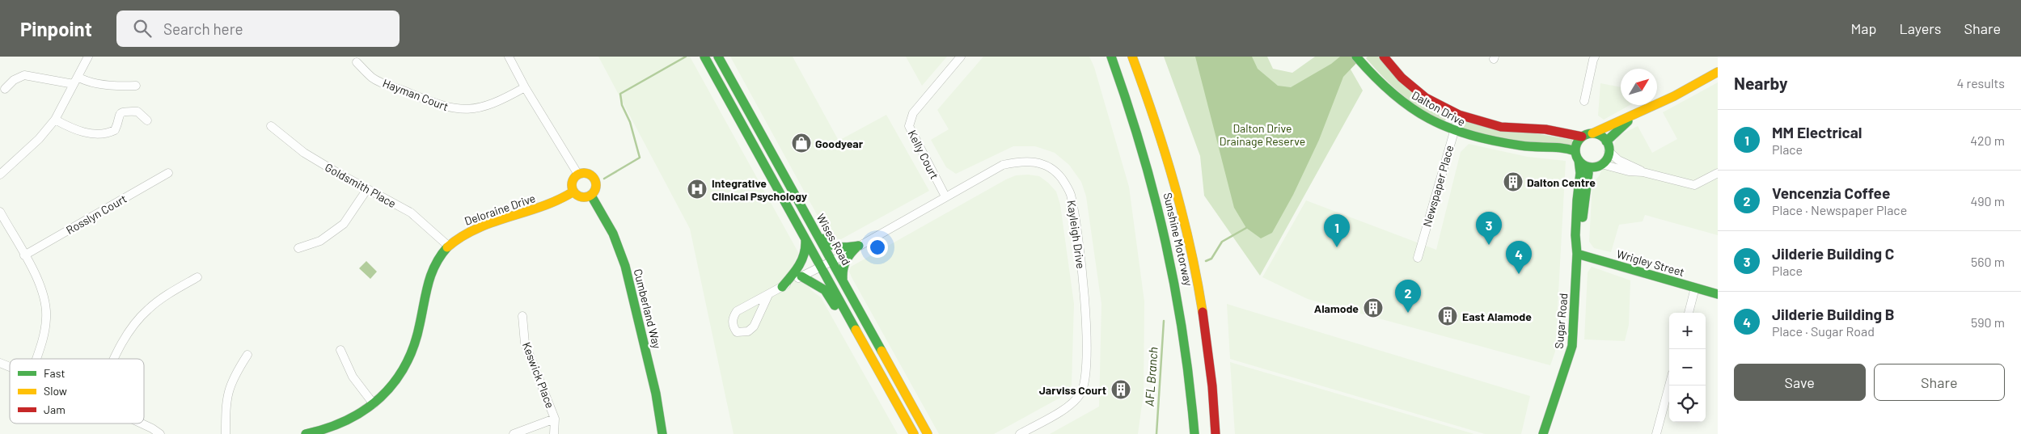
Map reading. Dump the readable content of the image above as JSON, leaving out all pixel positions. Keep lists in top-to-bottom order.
{
  "streets": {
    "main road": [
      "Dalton Drive",
      "Deloraine Drive",
      "Wises Road",
      "Sunshine Motorway",
      "Wrigley Street",
      "Cumberland Way",
      "Sugar Road"
    ],
    "street": [
      "Hayman Court",
      "Kelly Court",
      "Goldsmith Place",
      "Newspaper Place",
      "Rosslyn Court",
      "Kayleigh Drive",
      "Keswick Place"
    ]
  },
  "crossings": [
    ["Dalton Drive", "Newspaper Place"],
    ["Kelly Court", "Kayleigh Drive"],
    ["Goldsmith Place", "Deloraine Drive"],
    ["Deloraine Drive", "Cumberland Way"],
    ["Kayleigh Drive", "Wises Road"],
    ["Wrigley Street", "Sugar Road"]
  ],
  "water": ["AFL Branch"],
  "parks": ["Dalton Drive Drainage Reserve"],
  "places": {
    "shop": ["Goodyear"],
    "building": [
      "Dalton Centre",
      "Alamode",
      "East Alamode",
      "Jarviss Court"
    ],
    "hospital": ["Integrative Clinical Psychology"]
  },
  "legend": ["Fast", "Slow", "Jam"],
  "north": "top right",
  "page": {
    "header": "Pinpoint",
    "search": "Search here",
    "nav": ["Map", "Layers", "Share"],
    "heading": ["Nearby", "4 results"],
    "list": [
      {
        "mark": "1",
        "name": "MM Electrical",
        "note": "Place",
        "value": "420 m"
      },
      {
        "mark": "2",
        "name": "Vencenzia Coffee",
        "note": "Place · Newspaper Place",
        "value": "490 m"
      },
      {
        "mark": "3",
        "name": "Jilderie Building C",
        "note": "Place",
        "value": "560 m"
      },
      {
        "mark": "4",
        "name": "Jilderie Building B",
        "note": "Place · Sugar Road",
        "value": "590 m"
      }
    ],
    "pins": [
      "3",
      "1",
      "4",
      "2"
    ],
    "map_buttons": ["+", "−"],
    "buttons": ["Save", "Share"]
  }
}
